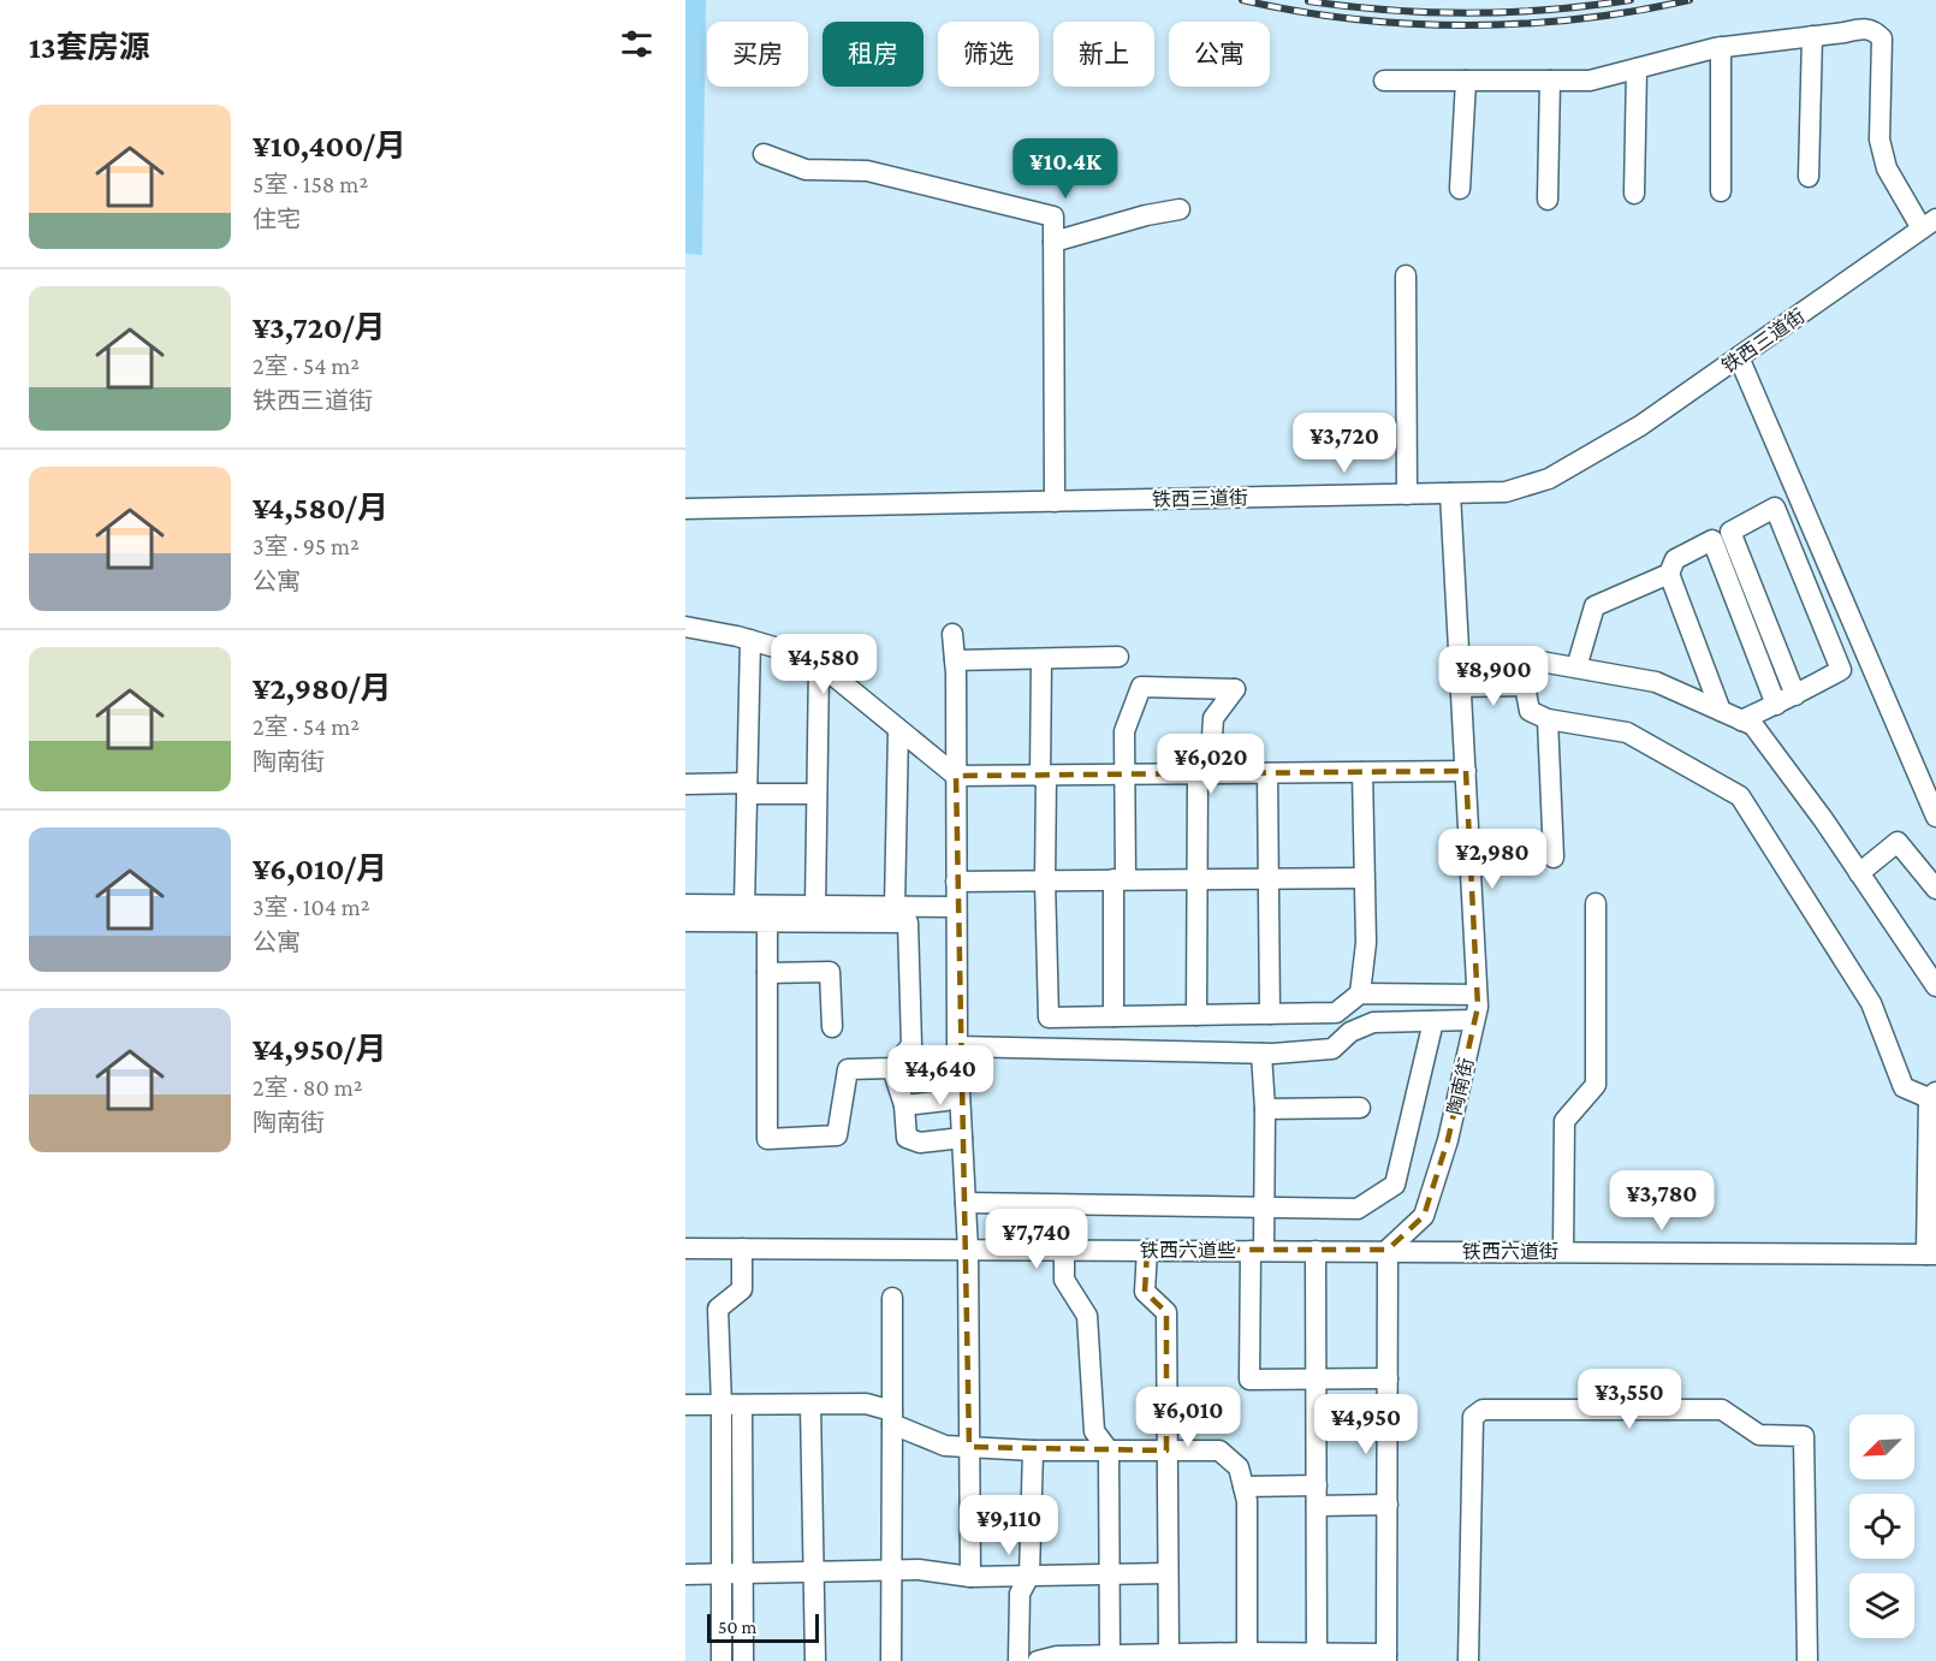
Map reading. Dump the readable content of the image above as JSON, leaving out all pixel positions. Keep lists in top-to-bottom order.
{
  "streets": {
    "street": [
      "铁西三道街",
      "陶南街",
      "铁西六道些",
      "铁西六道街"
    ]
  },
  "crossings": [
    ["铁西三道街", "陶南街"],
    ["陶南街", "铁西六道些"],
    ["陶南街", "铁西六道街"],
    ["铁西六道些", "铁西六道街"]
  ],
  "scale_bar": "50 m",
  "north": "bottom left",
  "page": {
    "heading": "13套房源",
    "chip": [
      "买房",
      "租房",
      "筛选",
      "新上",
      "公寓"
    ],
    "list": [
      {
        "name": "¥10,400/月",
        "note": "5室 · 158 m² · 住宅"
      },
      {
        "name": "¥3,720/月",
        "note": "2室 · 54 m² · 铁西三道街"
      },
      {
        "name": "¥4,580/月",
        "note": "3室 · 95 m² · 公寓"
      },
      {
        "name": "¥2,980/月",
        "note": "2室 · 54 m² · 陶南街"
      },
      {
        "name": "¥6,010/月",
        "note": "3室 · 104 m² · 公寓"
      },
      {
        "name": "¥4,950/月",
        "note": "2室 · 80 m² · 陶南街"
      }
    ],
    "price": [
      "¥10.4K",
      "¥3,720",
      "¥4,580",
      "¥8,900",
      "¥6,020",
      "¥2,980",
      "¥4,640",
      "¥3,780",
      "¥7,740",
      "¥3,550",
      "¥6,010",
      "¥4,950",
      "¥9,110"
    ],
    "scale": "50 m"
  }
}
